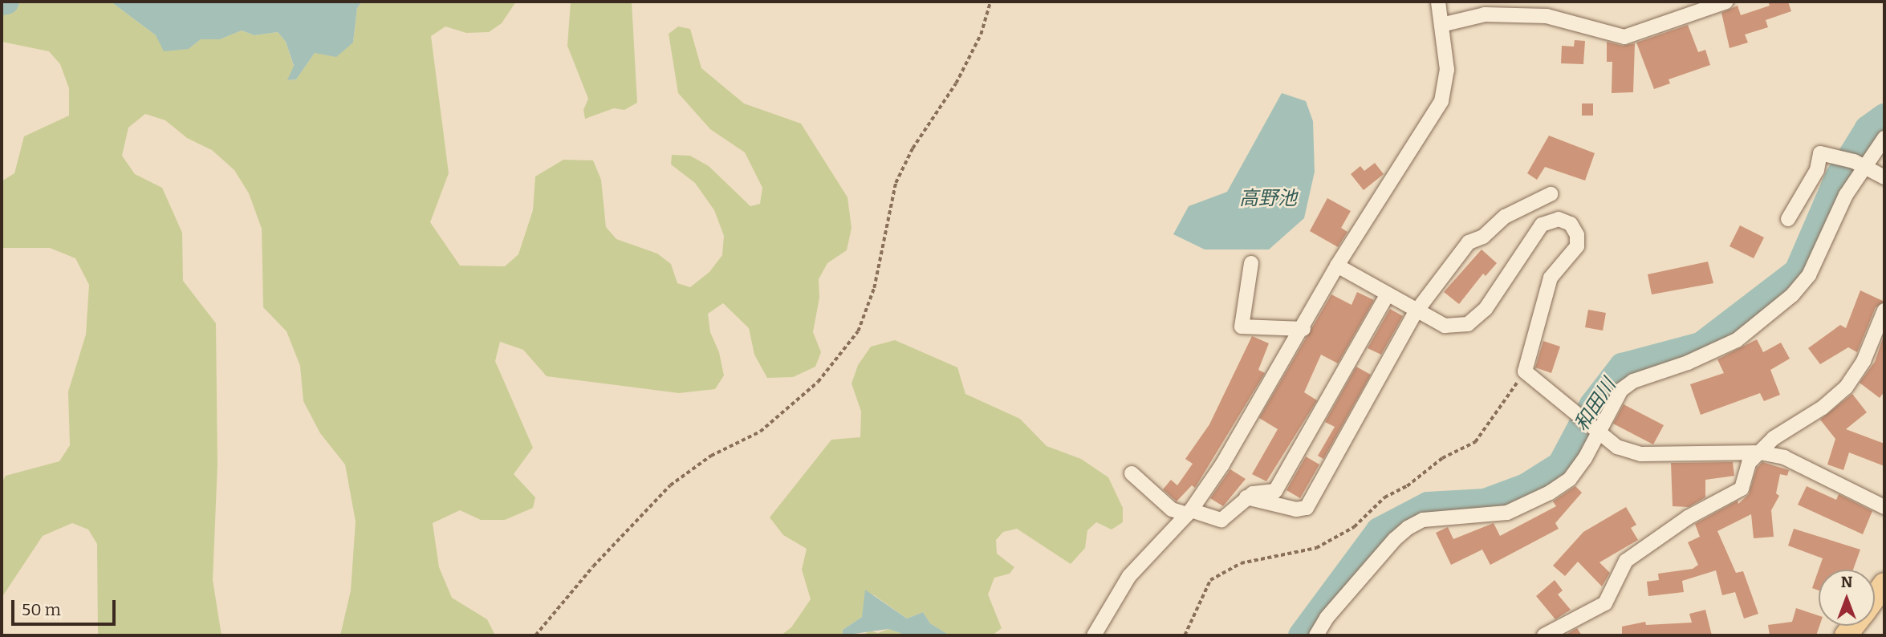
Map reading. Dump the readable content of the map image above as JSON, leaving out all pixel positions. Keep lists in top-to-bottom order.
{
  "water": ["高野池", "和田川"],
  "scale_bar": "50 m",
  "north": "top"
}
